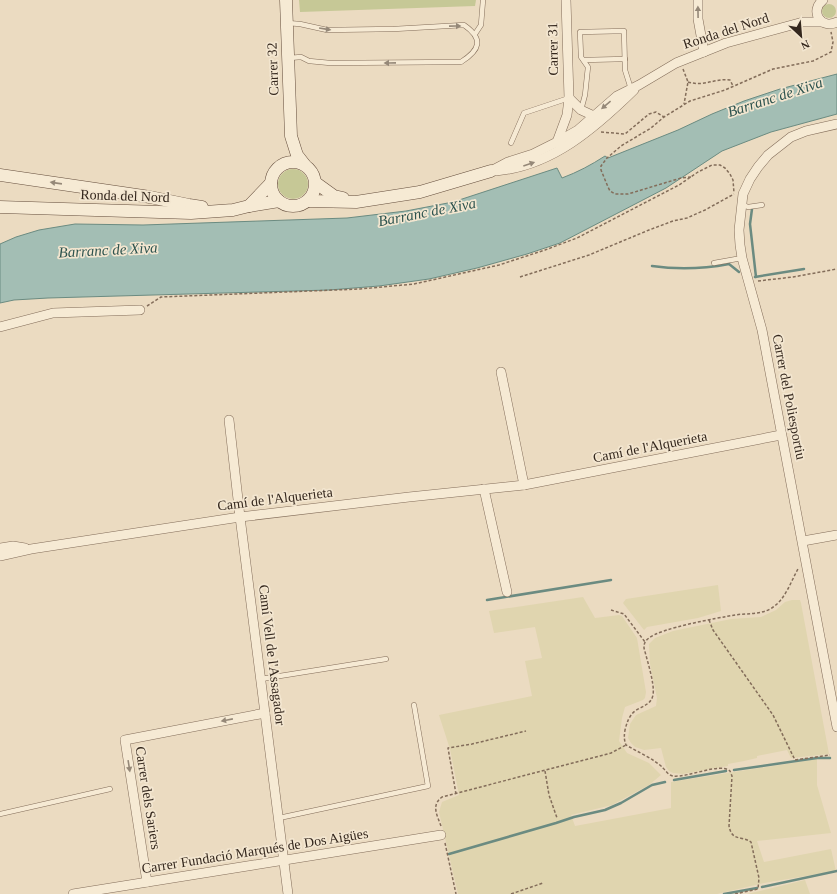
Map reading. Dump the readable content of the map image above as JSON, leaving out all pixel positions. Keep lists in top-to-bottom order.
{
  "streets": {
    "street": [
      "Ronda del Nord",
      "Carrer 31",
      "Carrer 32",
      "Carrer del Poliesportiu",
      "Camí de l'Alquerieta",
      "Camí Vell de l'Assagador",
      "Carrer dels Sariers",
      "Carrer Fundació Marqués de Dos Aigües"
    ]
  },
  "crossings": [
    ["Ronda del Nord", "Carrer 31"],
    ["Ronda del Nord", "Carrer 32"],
    ["Carrer del Poliesportiu", "Camí de l'Alquerieta"],
    ["Camí de l'Alquerieta", "Camí Vell de l'Assagador"],
    ["Camí Vell de l'Assagador", "Carrer dels Sariers"],
    ["Camí Vell de l'Assagador", "Carrer Fundació Marqués de Dos Aigües"],
    ["Carrer dels Sariers", "Carrer Fundació Marqués de Dos Aigües"]
  ],
  "water": ["Barranc de Xiva"],
  "north": "bottom right"
}
